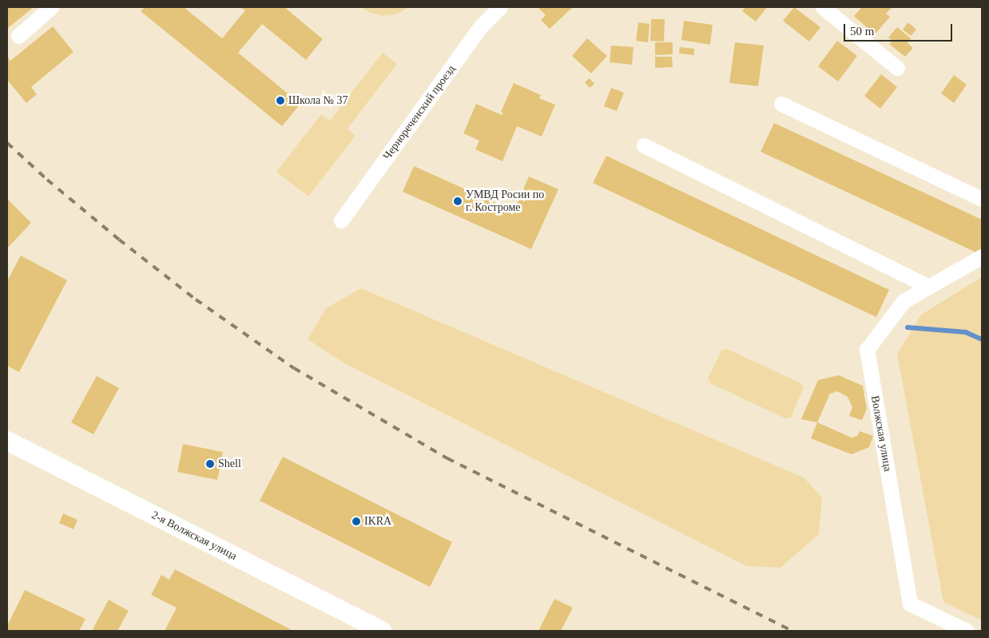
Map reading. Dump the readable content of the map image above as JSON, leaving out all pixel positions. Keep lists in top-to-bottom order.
{
  "streets": {
    "street": ["Чернореченский проезд", "Волжская улица", "2-я Волжская улица"]
  },
  "places": [
    "Школа № 37",
    "УМВД Росии по г. Костроме",
    "Shell",
    "IKRA"
  ],
  "scale_bar": "50 m"
}
